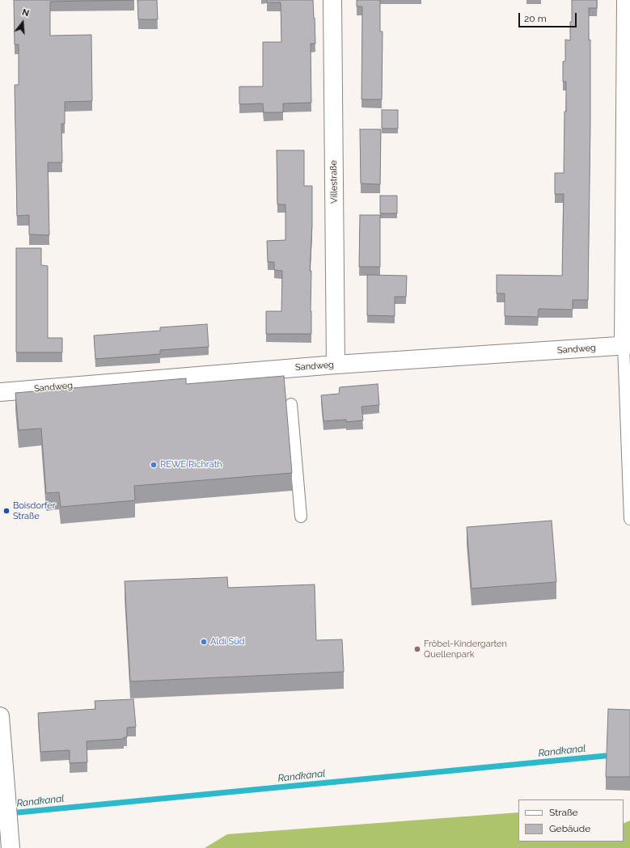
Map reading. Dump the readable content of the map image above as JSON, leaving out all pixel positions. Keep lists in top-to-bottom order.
{
  "streets": {
    "street": ["Villestraße", "Sandweg"]
  },
  "crossings": [
    ["Villestraße", "Sandweg"]
  ],
  "water": ["Randkanal"],
  "places": [
    "REWE Richrath",
    "Boisdorfer Straße",
    "Aldi Süd",
    "Fröbel-Kindergarten Quellenpark"
  ],
  "legend": ["Straße", "Gebäude"],
  "scale_bar": "20 m",
  "north": "top"
}
